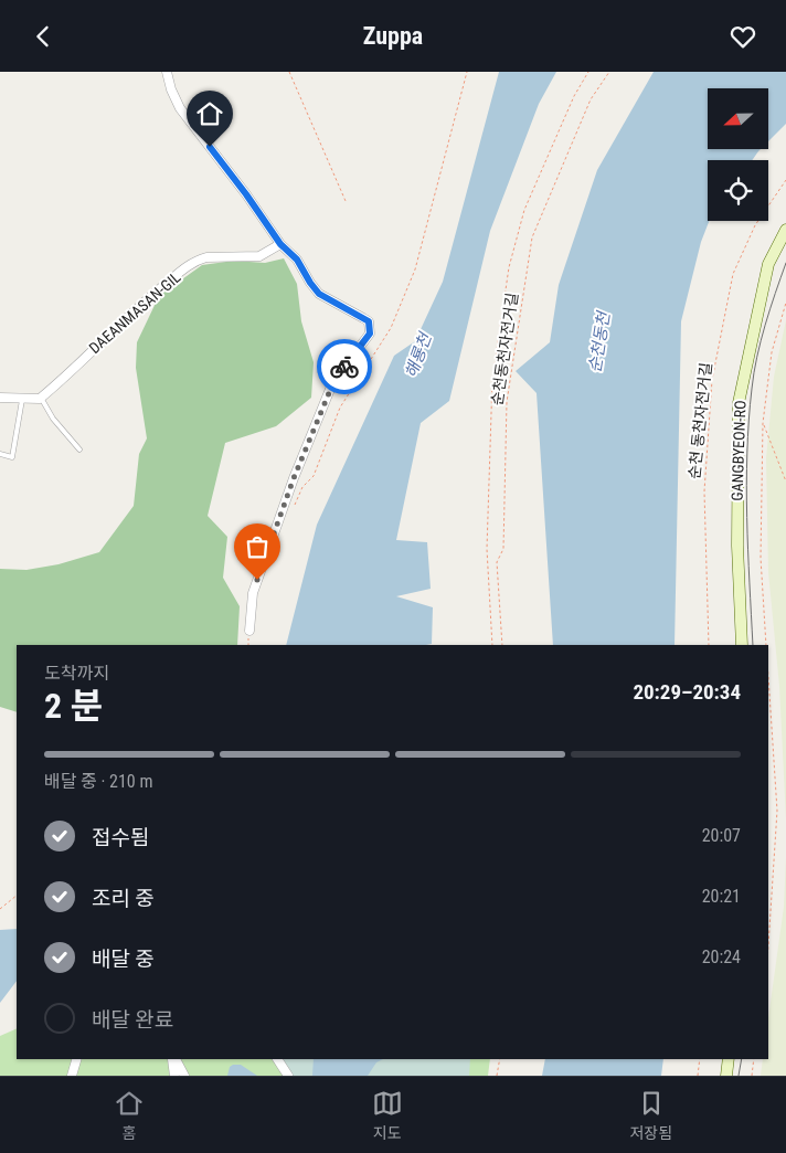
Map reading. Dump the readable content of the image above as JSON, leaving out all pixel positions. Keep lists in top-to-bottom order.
{
  "streets": {
    "street": ["DAEANMASAN-GIL", "GANGBYEON-RO"],
    "path": ["순천동천자전거길", "순천 동천자전거길"]
  },
  "water": ["순천동천", "해룡천"],
  "north": "left",
  "page": {
    "header": "Zuppa",
    "heading": ["2 분", "도착까지", "20:29–20:34"],
    "bar": "배달 중 · 210 m",
    "list": [
      ["접수됨", "20:07"],
      ["조리 중", "20:21"],
      ["배달 중", "20:24"],
      "배달 완료"
    ],
    "tabs": ["홈", "지도", "저장됨"]
  }
}
